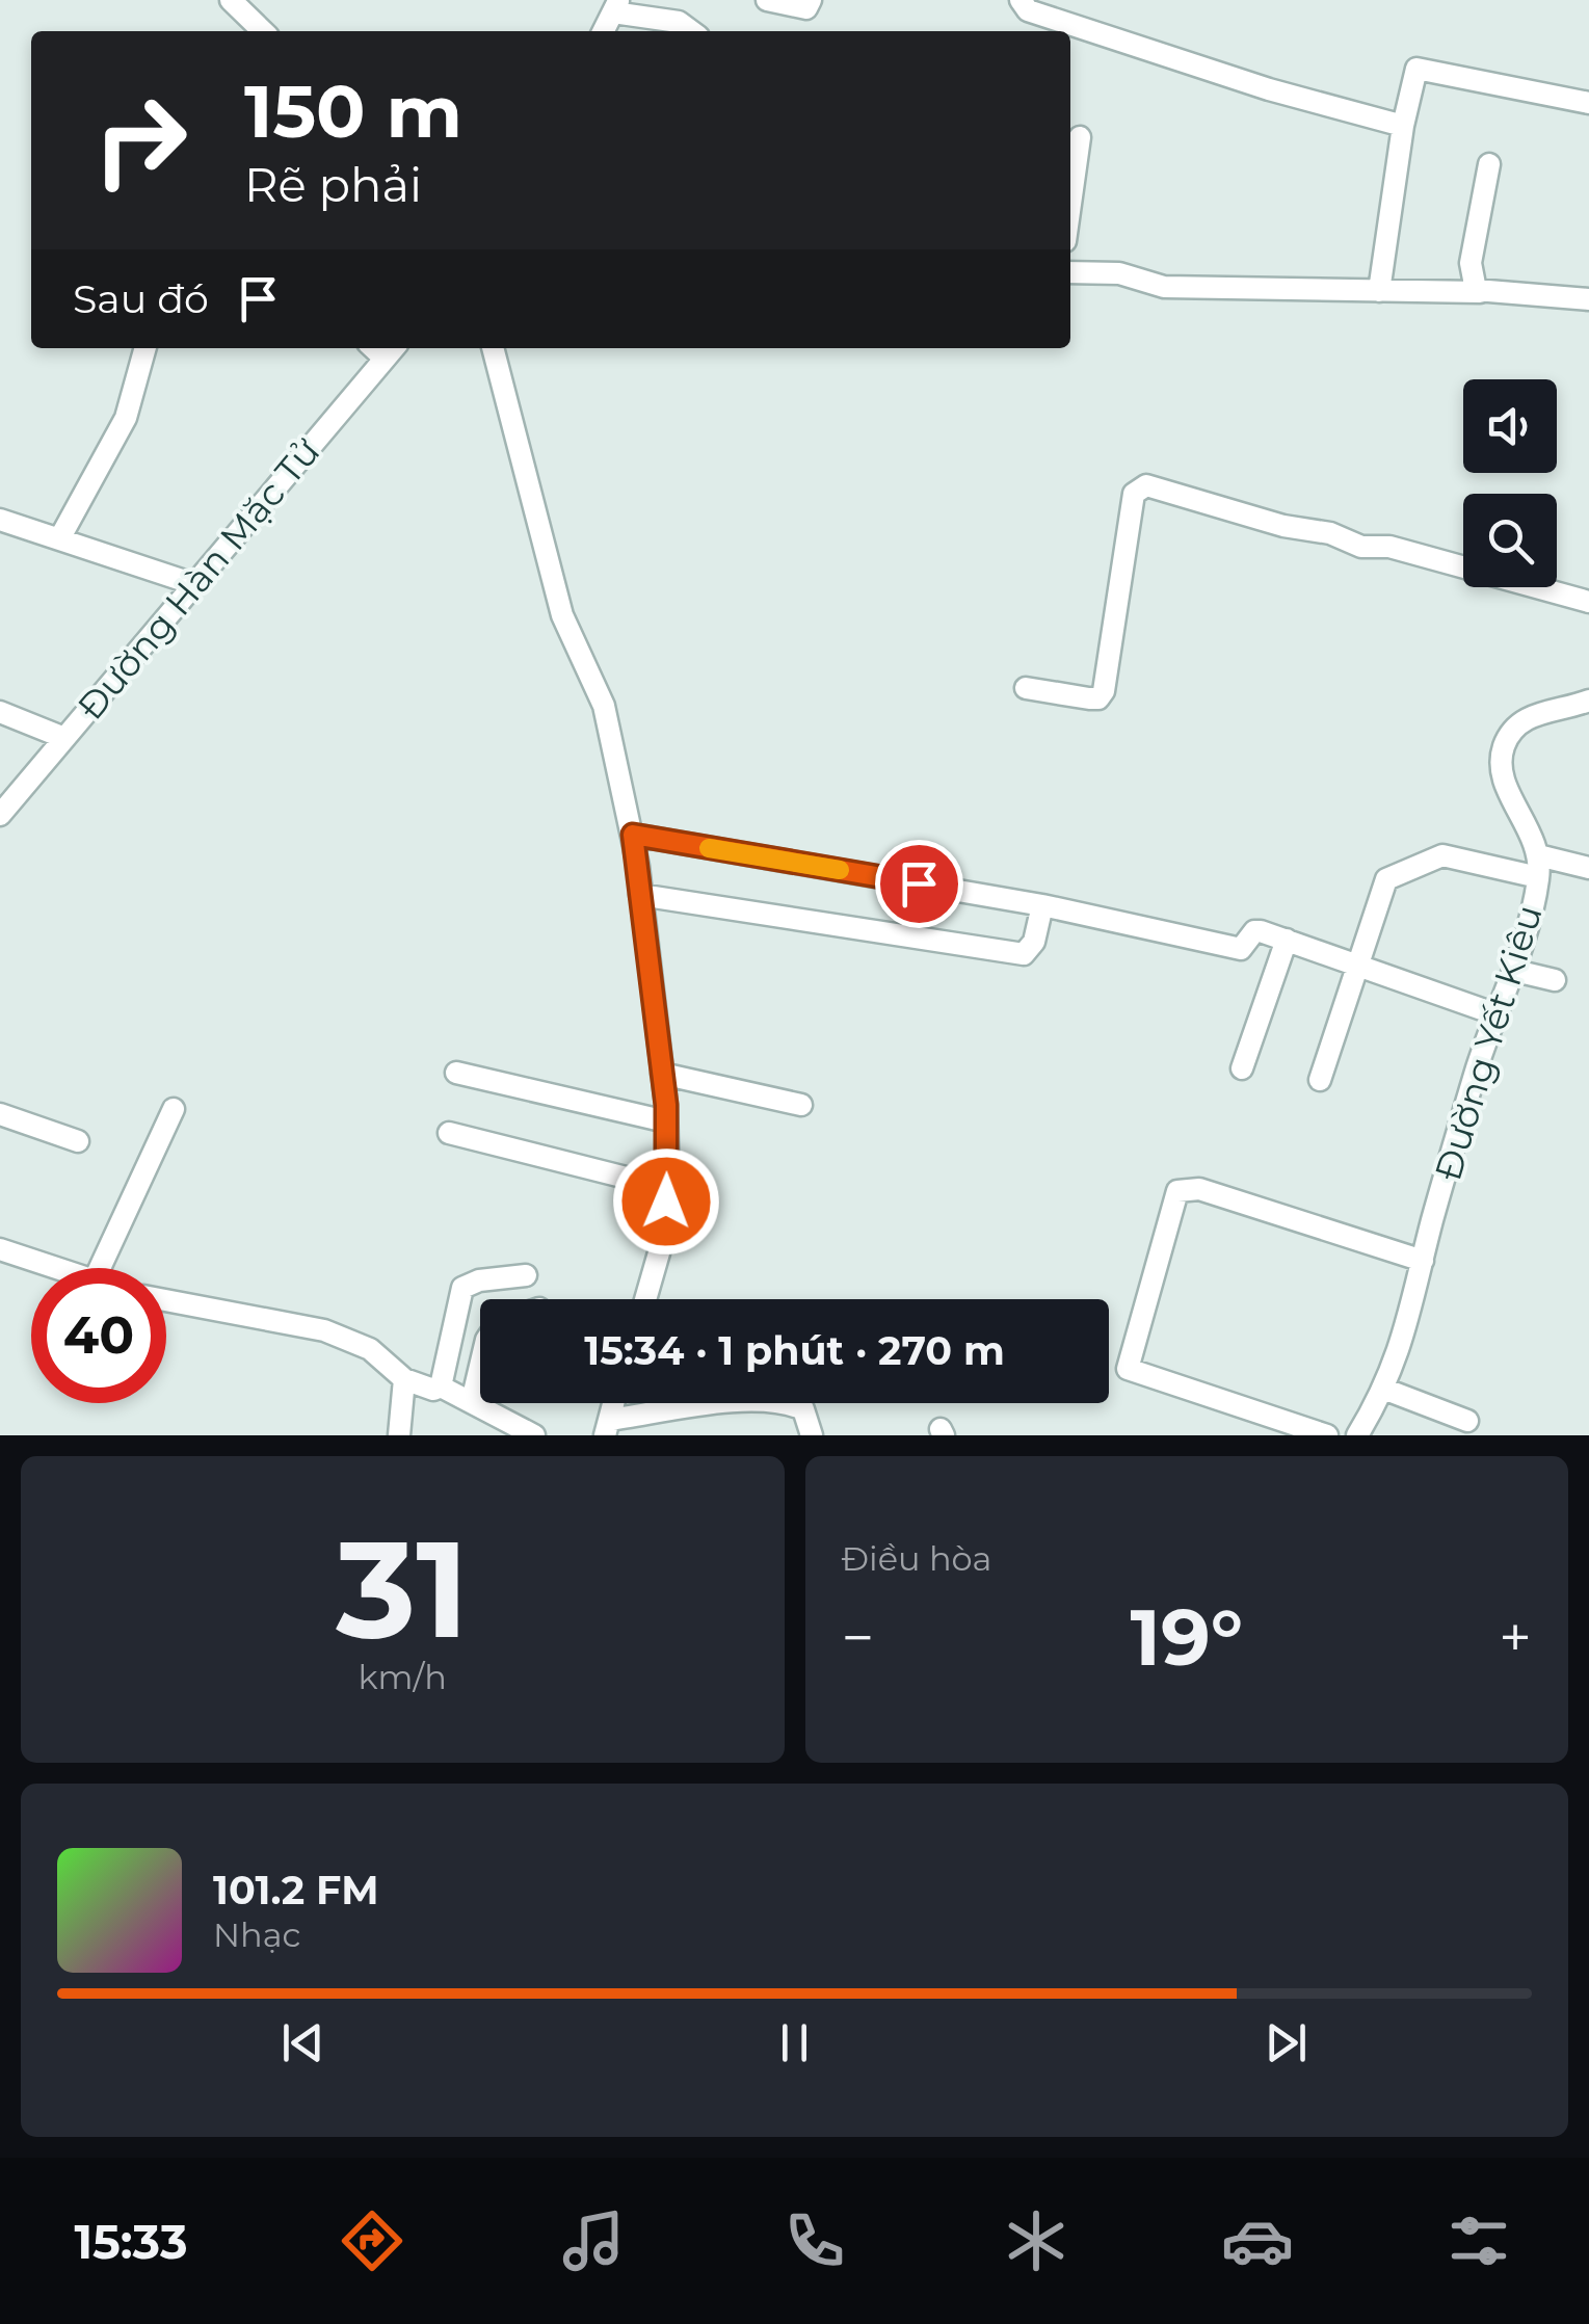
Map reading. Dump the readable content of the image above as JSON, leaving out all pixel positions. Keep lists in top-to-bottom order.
{
  "streets": {
    "street": ["Đường Hàn Mặc Tử", "Đường Yết Kiêu"]
  },
  "page": {
    "turn": ["150 m", "Rẽ phải"],
    "then": "Sau đó",
    "limit": "40",
    "trip": "15:34 · 1 phút · 270 m",
    "tile": [
      ["31", "km/h"],
      "Điều hòa"
    ],
    "heat": ["−", "19°", "+"],
    "song": ["101.2 FM", "Nhạc"],
    "tabs": "15:33"
  }
}
